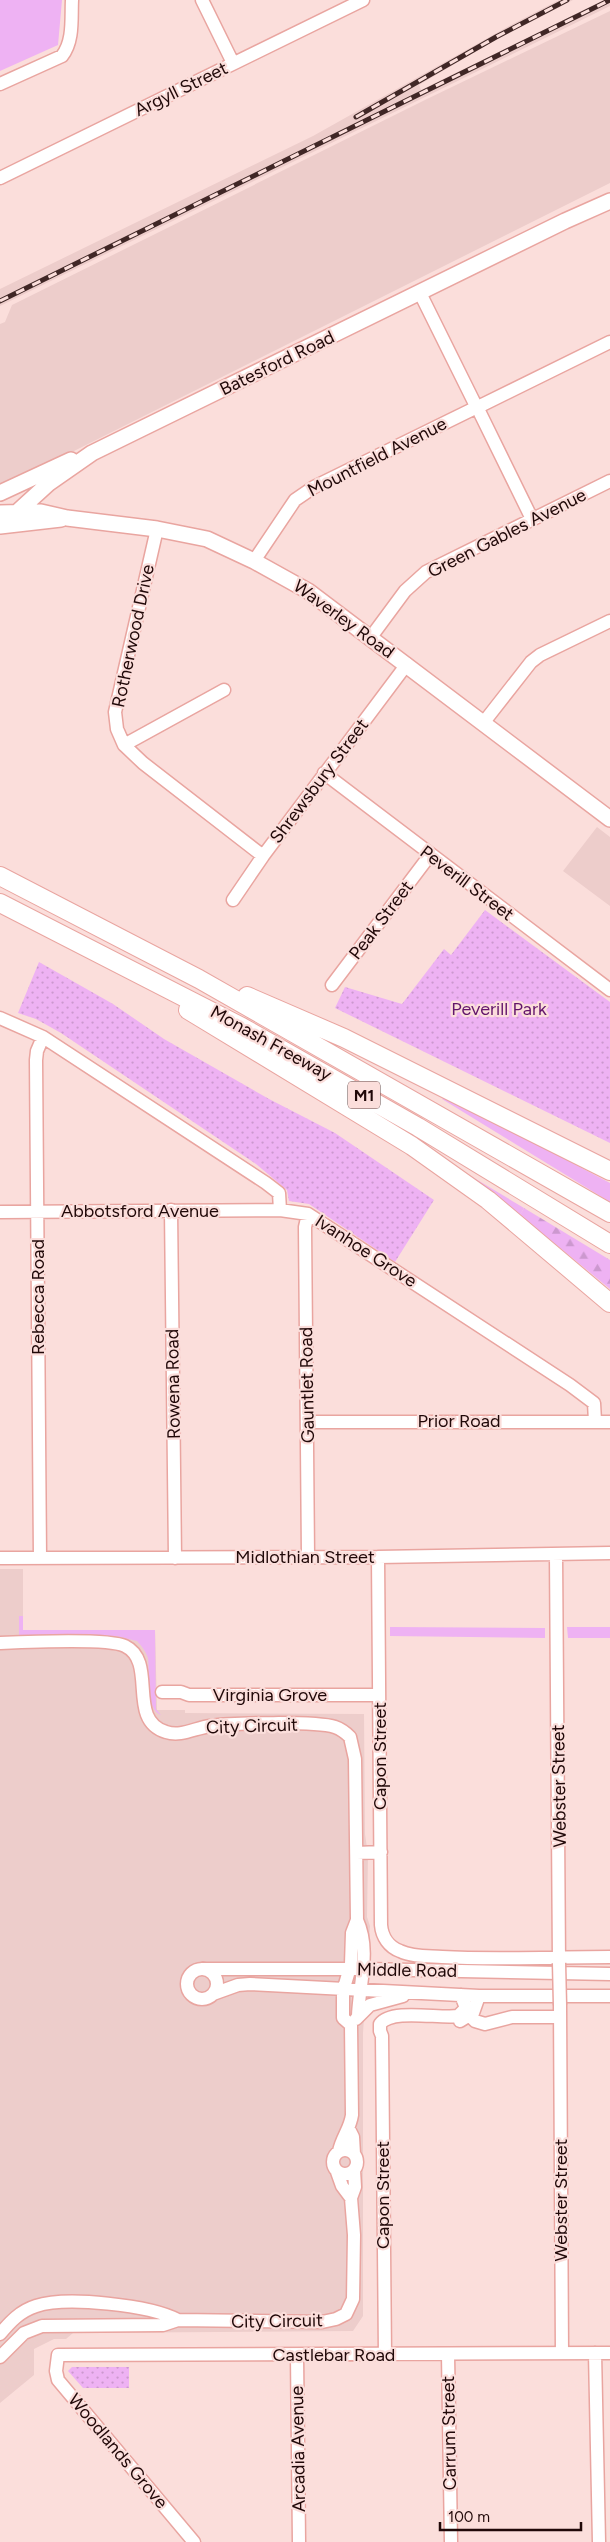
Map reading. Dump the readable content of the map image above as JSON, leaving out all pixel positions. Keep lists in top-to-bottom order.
{
  "streets": {
    "highway": ["Monash Freeway", "M1"],
    "main road": ["Batesford Road", "Waverley Road"],
    "street": [
      "Argyll Street",
      "Mountfield Avenue",
      "Green Gables Avenue",
      "Rotherwood Drive",
      "Shrewsbury Street",
      "Peverill Street",
      "Peak Street",
      "Abbotsford Avenue",
      "Ivanhoe Grove",
      "Rebecca Road",
      "Rowena Road",
      "Gauntlet Road",
      "Prior Road",
      "Midlothian Street",
      "Virginia Grove",
      "City Circuit",
      "Capon Street",
      "Webster Street",
      "Middle Road",
      "Castlebar Road",
      "Carrum Street",
      "Arcadia Avenue",
      "Woodlands Grove"
    ]
  },
  "crossings": [
    ["Batesford Road", "Waverley Road"],
    ["Mountfield Avenue", "Waverley Road"],
    ["Green Gables Avenue", "Waverley Road"],
    ["Waverley Road", "Rotherwood Drive"],
    ["Waverley Road", "Shrewsbury Street"],
    ["Rotherwood Drive", "Shrewsbury Street"],
    ["Shrewsbury Street", "Peverill Street"],
    ["Peverill Street", "Peak Street"],
    ["Abbotsford Avenue", "Ivanhoe Grove"],
    ["Abbotsford Avenue", "Rebecca Road"],
    ["Abbotsford Avenue", "Rowena Road"],
    ["Ivanhoe Grove", "Gauntlet Road"],
    ["Ivanhoe Grove", "Prior Road"],
    ["Rebecca Road", "Midlothian Street"],
    ["Rowena Road", "Midlothian Street"],
    ["Gauntlet Road", "Prior Road"],
    ["Gauntlet Road", "Midlothian Street"],
    ["Midlothian Street", "Capon Street"],
    ["Midlothian Street", "Webster Street"],
    ["Virginia Grove", "Capon Street"],
    ["City Circuit", "Middle Road"],
    ["Capon Street", "Middle Road"],
    ["Capon Street", "Castlebar Road"],
    ["Webster Street", "Middle Road"],
    ["Webster Street", "Castlebar Road"],
    ["Castlebar Road", "Carrum Street"],
    ["Castlebar Road", "Arcadia Avenue"],
    ["Castlebar Road", "Woodlands Grove"]
  ],
  "parks": ["Peverill Park"],
  "scale_bar": "100 m"
}
